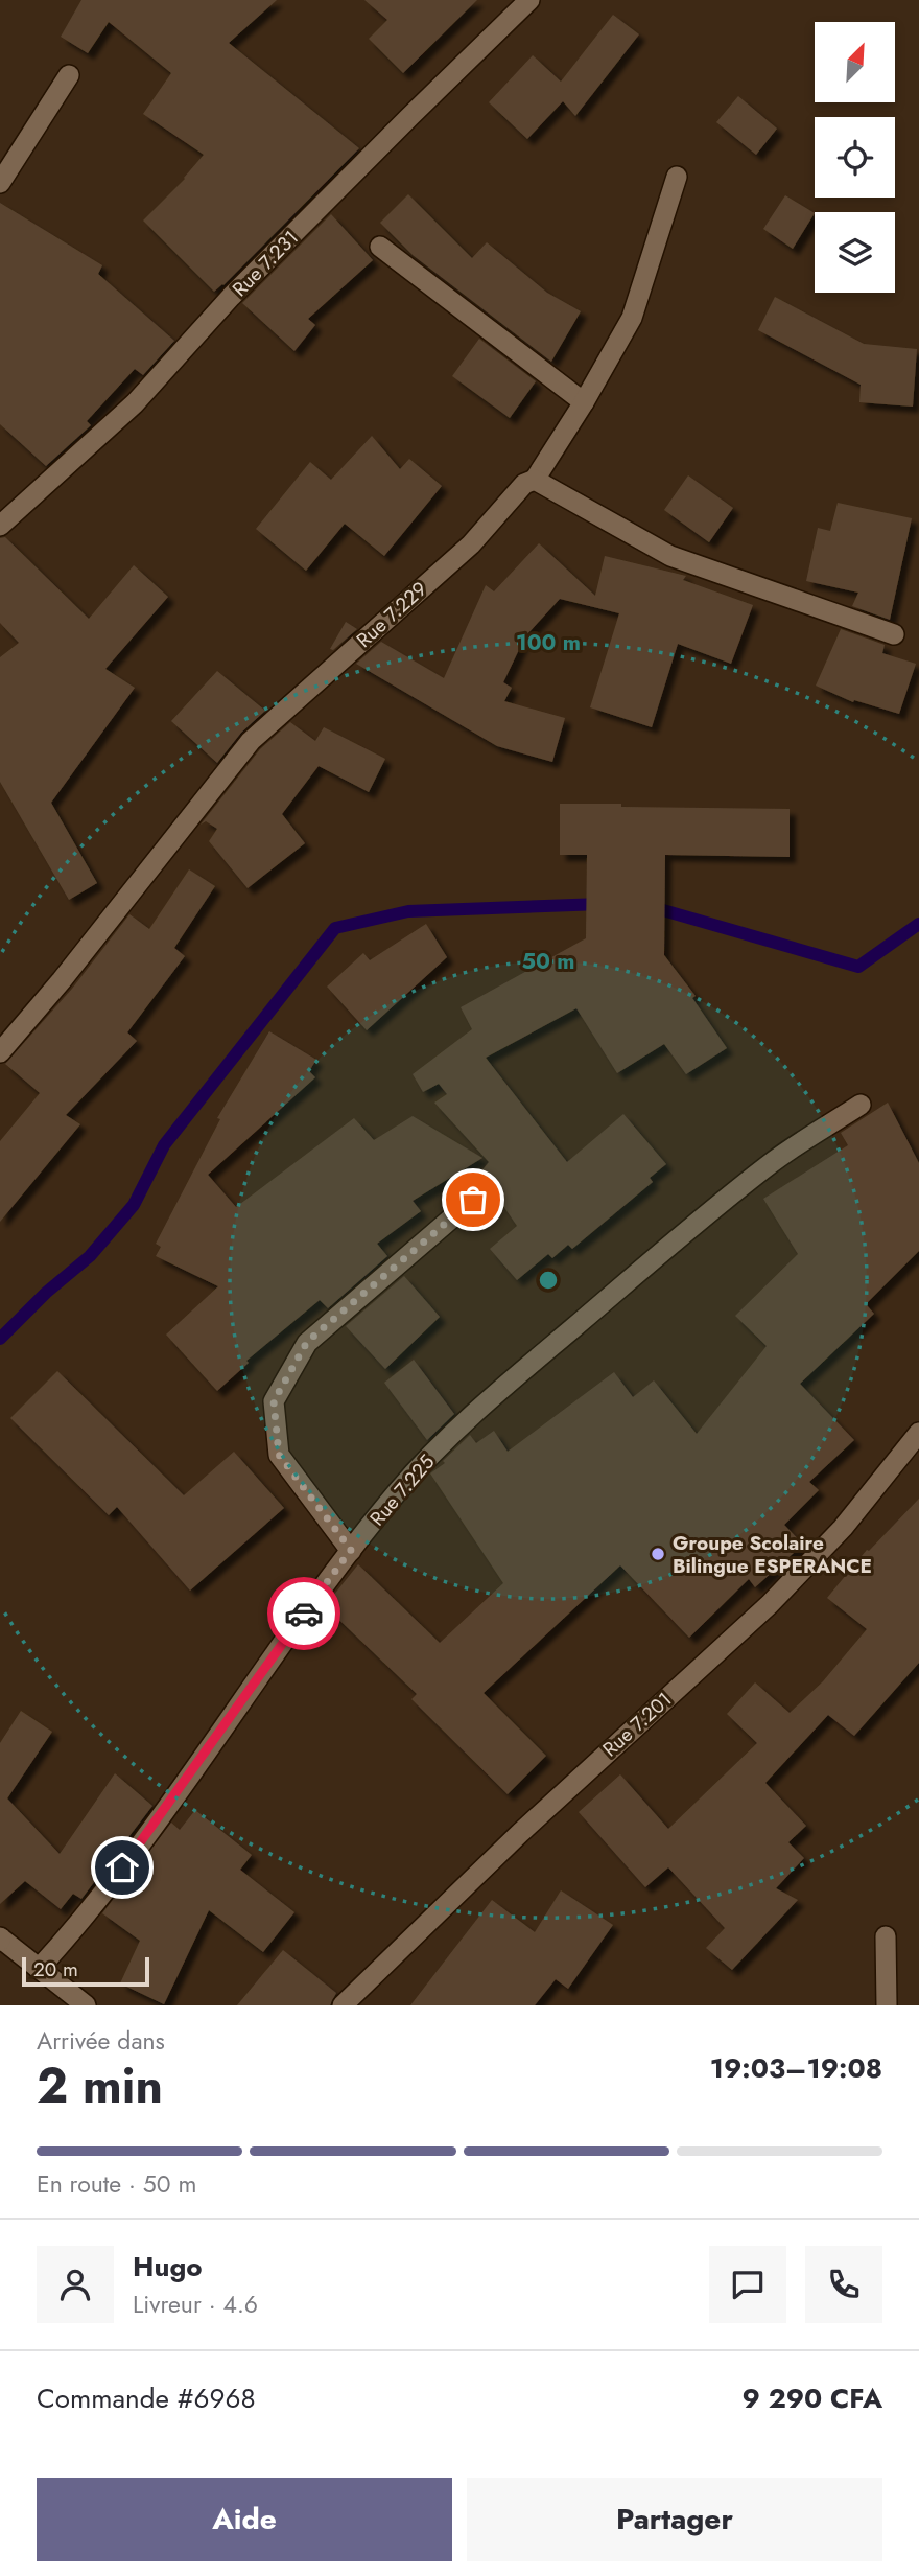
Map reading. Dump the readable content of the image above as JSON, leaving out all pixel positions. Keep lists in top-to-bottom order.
{
  "streets": {
    "street": [
      "Rue 7.231",
      "Rue 7.229",
      "Rue 7.225",
      "Rue 7.201"
    ]
  },
  "places": ["Groupe Scolaire Bilingue ESPERANCE"],
  "scale_bar": "20 m",
  "north": "top right",
  "page": {
    "scale": "20 m",
    "heading": ["2 min", "Arrivée dans", "19:03–19:08"],
    "panel": [
      "Hugo",
      "Livreur · 4.6",
      "Commande #6968",
      "9 290 CFA"
    ],
    "bar": "En route · 50 m",
    "buttons": ["Aide", "Partager"]
  },
  "rings": ["100 m", "50 m"]
}
